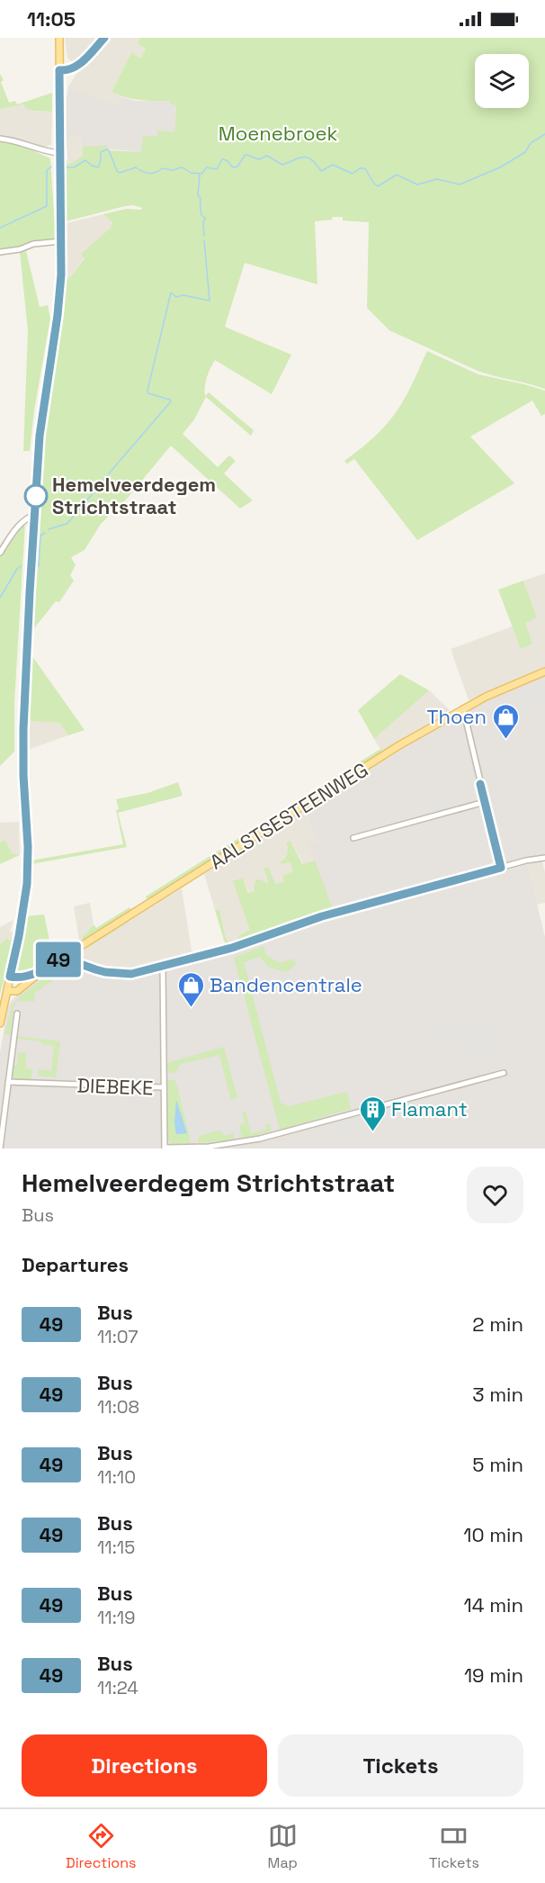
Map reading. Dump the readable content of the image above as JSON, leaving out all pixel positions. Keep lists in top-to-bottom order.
{
  "streets": {
    "main road": ["AALSTSESTEENWEG"],
    "street": ["DIEBEKE"]
  },
  "parks": ["Moenebroek"],
  "places": {
    "other": ["Hemelveerdegem Strichtstraat"],
    "shop": ["Thoen", "Bandencentrale"],
    "building": ["Flamant"]
  },
  "lines": ["bus line 49"],
  "page": {
    "status": "11:05",
    "on_map": "49",
    "heading": [
      ["Hemelveerdegem Strichtstraat", "Bus"],
      "Departures"
    ],
    "list": [
      {
        "mark": "49",
        "name": "Bus",
        "note": "11:07",
        "value": "2 min"
      },
      {
        "mark": "49",
        "name": "Bus",
        "note": "11:08",
        "value": "3 min"
      },
      {
        "mark": "49",
        "name": "Bus",
        "note": "11:10",
        "value": "5 min"
      },
      {
        "mark": "49",
        "name": "Bus",
        "note": "11:15",
        "value": "10 min"
      },
      {
        "mark": "49",
        "name": "Bus",
        "note": "11:19",
        "value": "14 min"
      },
      {
        "mark": "49",
        "name": "Bus",
        "note": "11:24",
        "value": "19 min"
      }
    ],
    "buttons": ["Directions", "Tickets"],
    "tabs": ["Directions", "Map", "Tickets"]
  }
}
